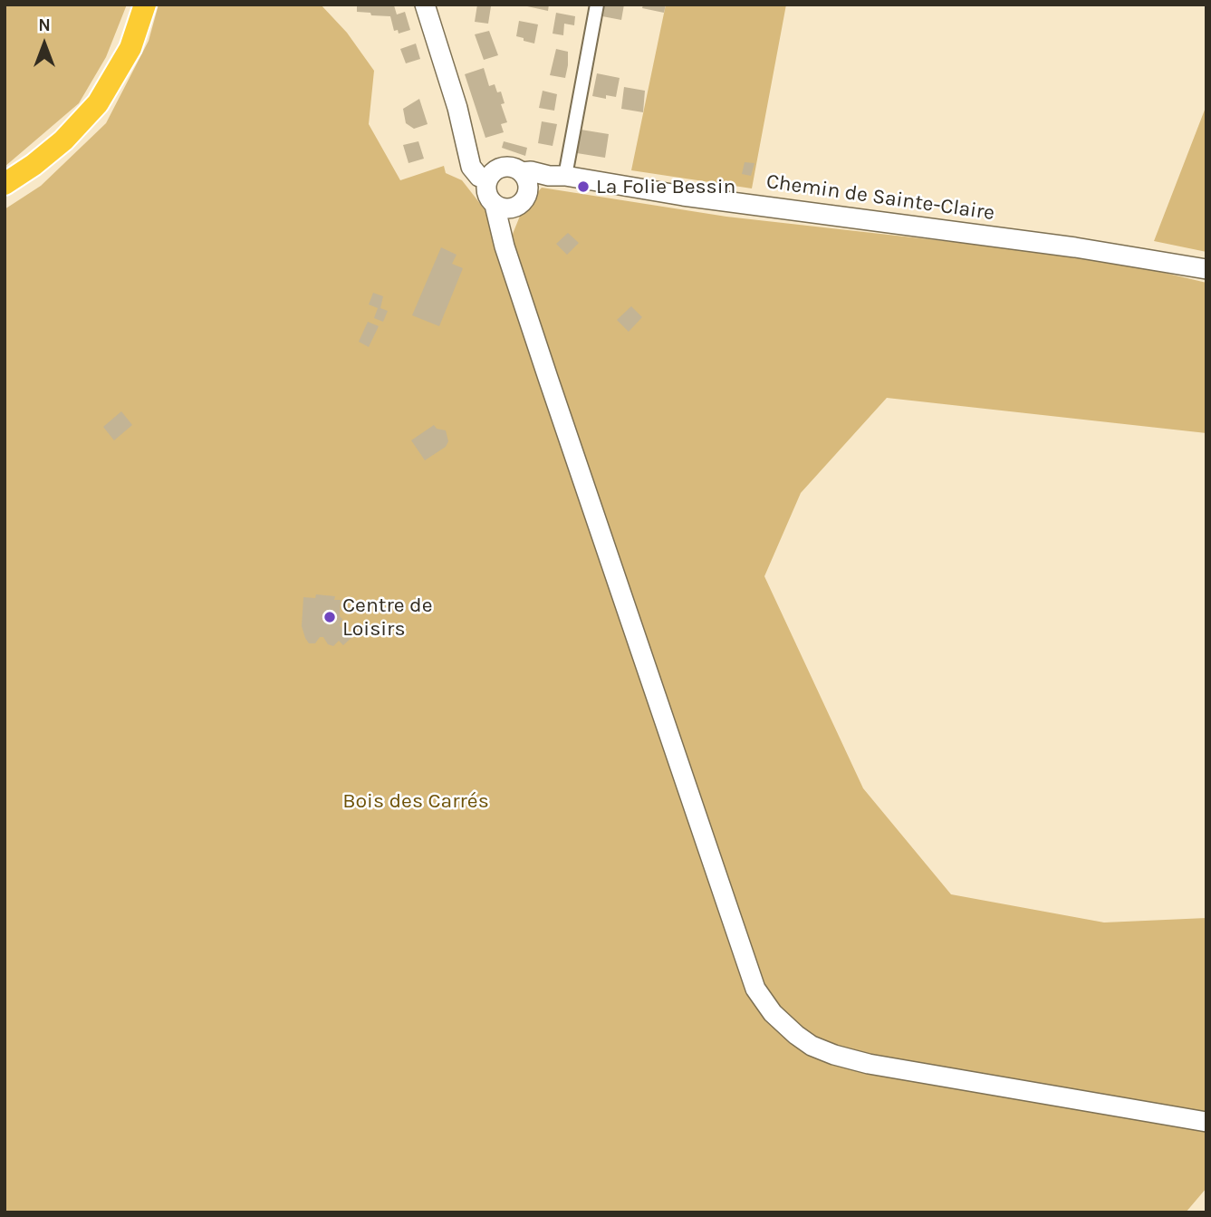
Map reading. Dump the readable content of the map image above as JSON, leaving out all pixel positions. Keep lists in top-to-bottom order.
{
  "streets": {
    "main road": ["Chemin de Sainte-Claire"]
  },
  "parks": ["Bois des Carrés"],
  "places": ["La Folie Bessin", "Centre de Loisirs"],
  "north": "top"
}
